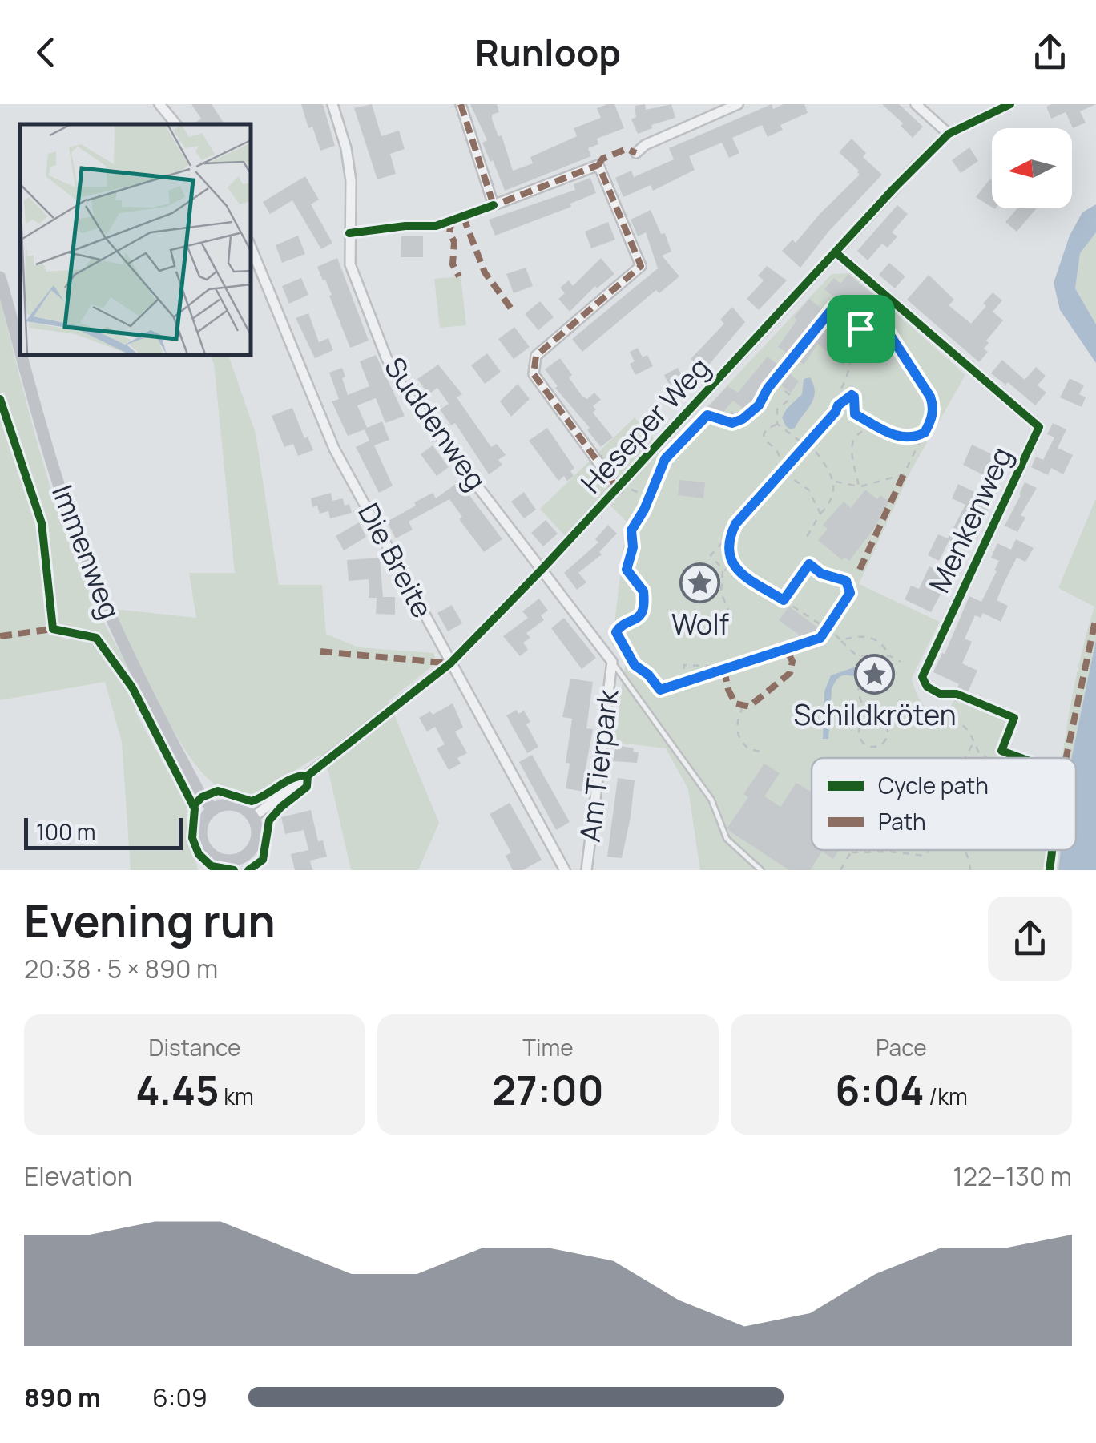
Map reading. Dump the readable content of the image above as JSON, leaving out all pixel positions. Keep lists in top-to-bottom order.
{
  "streets": {
    "street": [
      "Suddenweg",
      "Heseper Weg",
      "Menkenweg",
      "Immenweg",
      "Die Breite",
      "Am Tierpark"
    ]
  },
  "crossings": [
    ["Suddenweg", "Heseper Weg"],
    ["Suddenweg", "Am Tierpark"],
    ["Heseper Weg", "Menkenweg"],
    ["Heseper Weg", "Immenweg"],
    ["Heseper Weg", "Die Breite"]
  ],
  "places": {
    "place": ["Wolf", "Schildkröten"]
  },
  "legend": ["Cycle path", "Path"],
  "scale_bar": "100 m",
  "north": "left",
  "page": {
    "header": "Runloop",
    "scale": "100 m",
    "heading": ["Evening run", "20:38 · 5 × 890 m"],
    "stats": [
      ["Distance", "4.45 km"],
      ["Time", "27:00"],
      ["Pace", "6:04 /km"]
    ],
    "chart": ["Elevation", "122–130 m"],
    "list": [
      {
        "name": "890 m",
        "note": "6:09"
      }
    ]
  }
}
